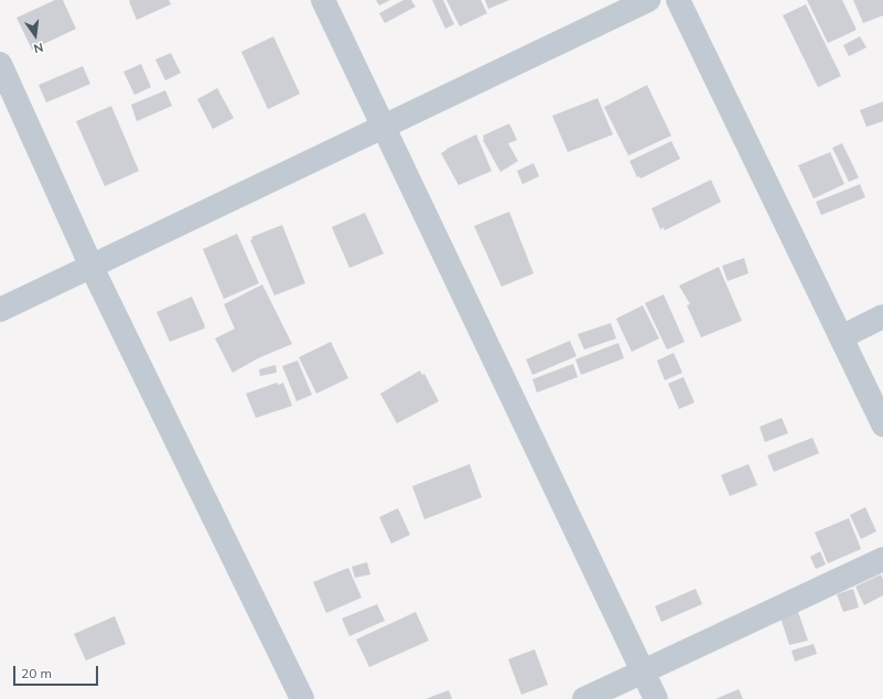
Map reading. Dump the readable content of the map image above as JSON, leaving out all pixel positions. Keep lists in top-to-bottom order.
{
  "scale_bar": "20 m",
  "north": "bottom"
}
